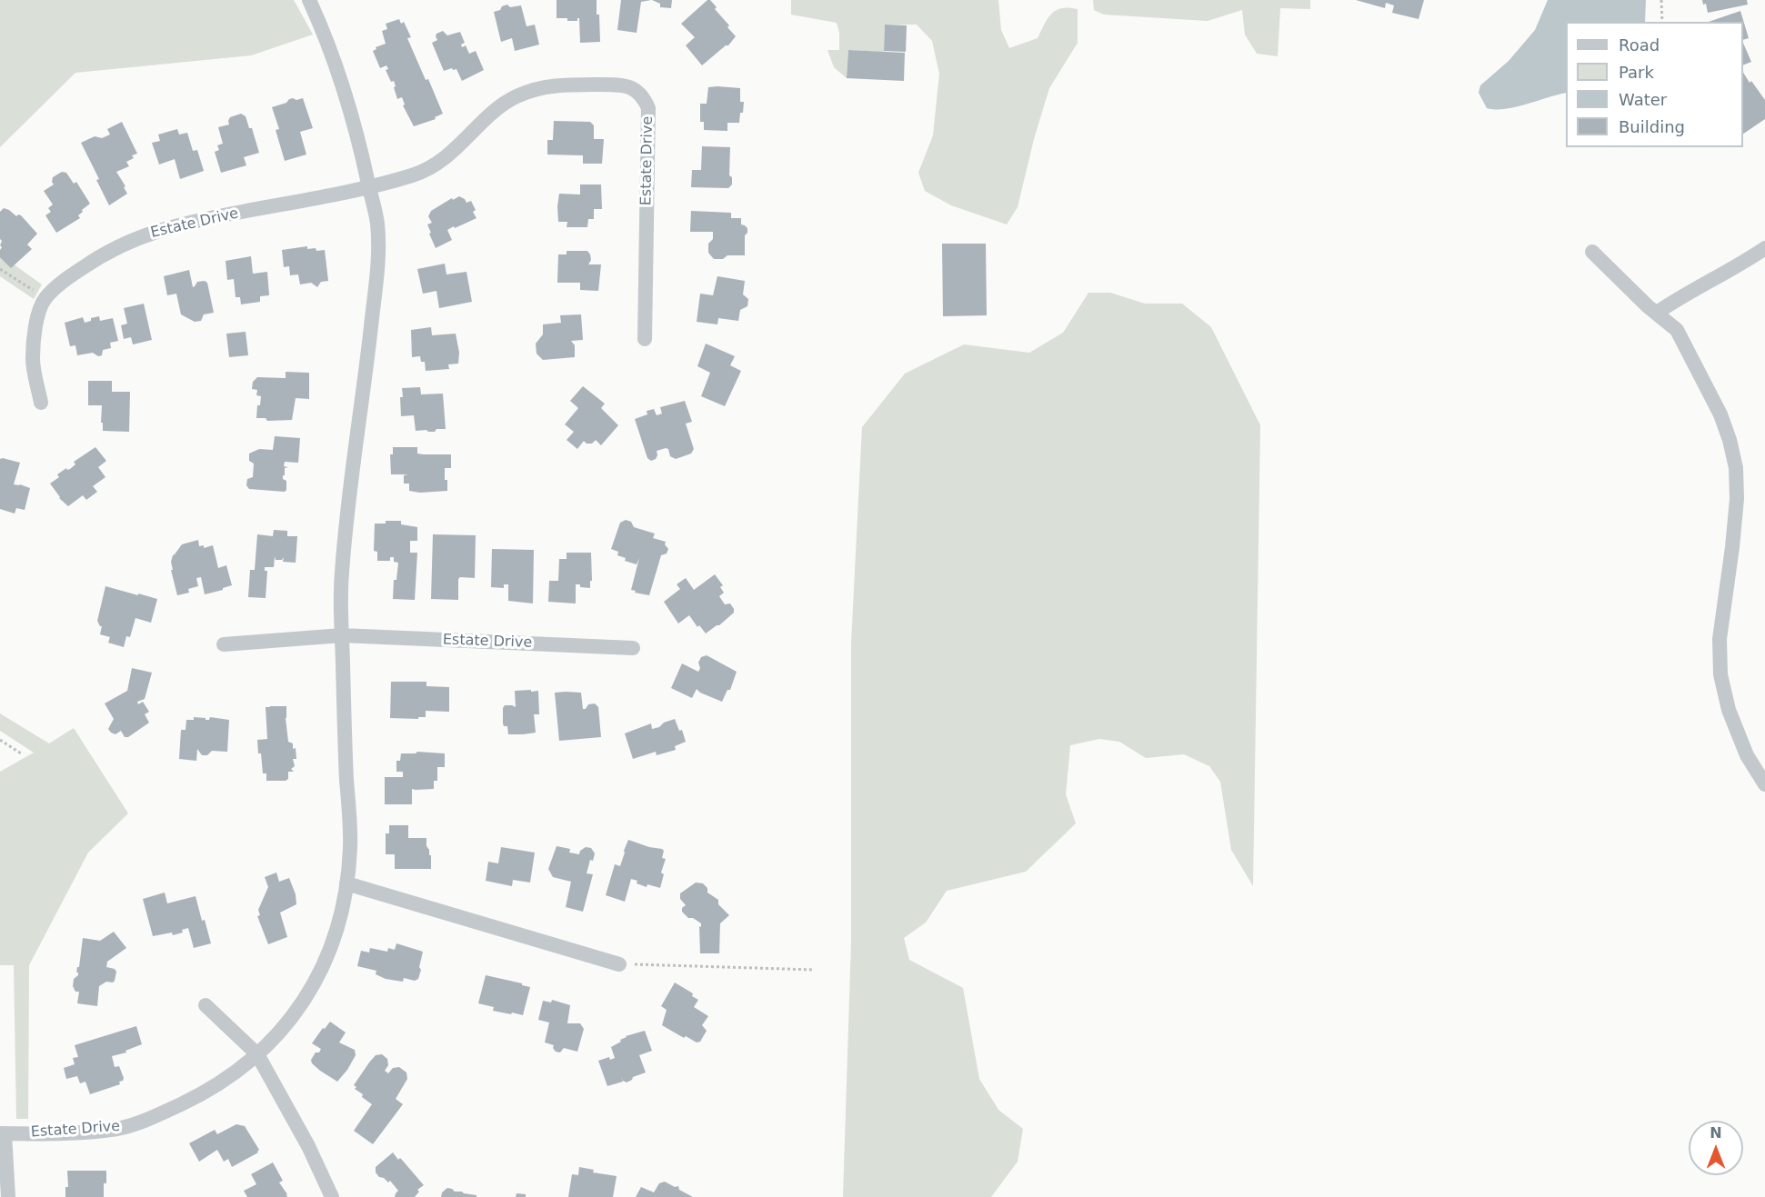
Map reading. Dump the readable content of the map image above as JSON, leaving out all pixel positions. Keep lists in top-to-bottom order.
{
  "streets": {
    "street": ["Estate Drive"]
  },
  "legend": [
    "Road",
    "Park",
    "Water",
    "Building"
  ],
  "north": "top"
}
